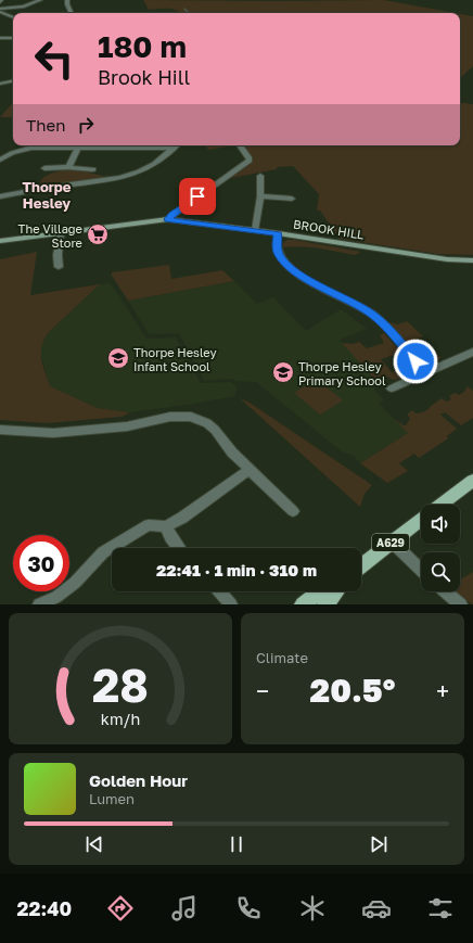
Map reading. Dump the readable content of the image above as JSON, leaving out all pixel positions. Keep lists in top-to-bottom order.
{
  "streets": {
    "main road": ["BROOK HILL", "A629"]
  },
  "districts": ["Thorpe Hesley"],
  "places": {
    "supermarket": ["The Village Store"],
    "school or university": ["Thorpe Hesley Infant School", "Thorpe Hesley Primary School"]
  },
  "page": {
    "turn": ["180 m", "Brook Hill"],
    "then": "Then",
    "limit": "30",
    "trip": "22:41 · 1 min · 310 m",
    "tile": "Climate",
    "heat": ["−", "20.5°", "+"],
    "song": ["Golden Hour", "Lumen"],
    "tabs": "22:40",
    "gauge": ["28", "km/h"]
  }
}
